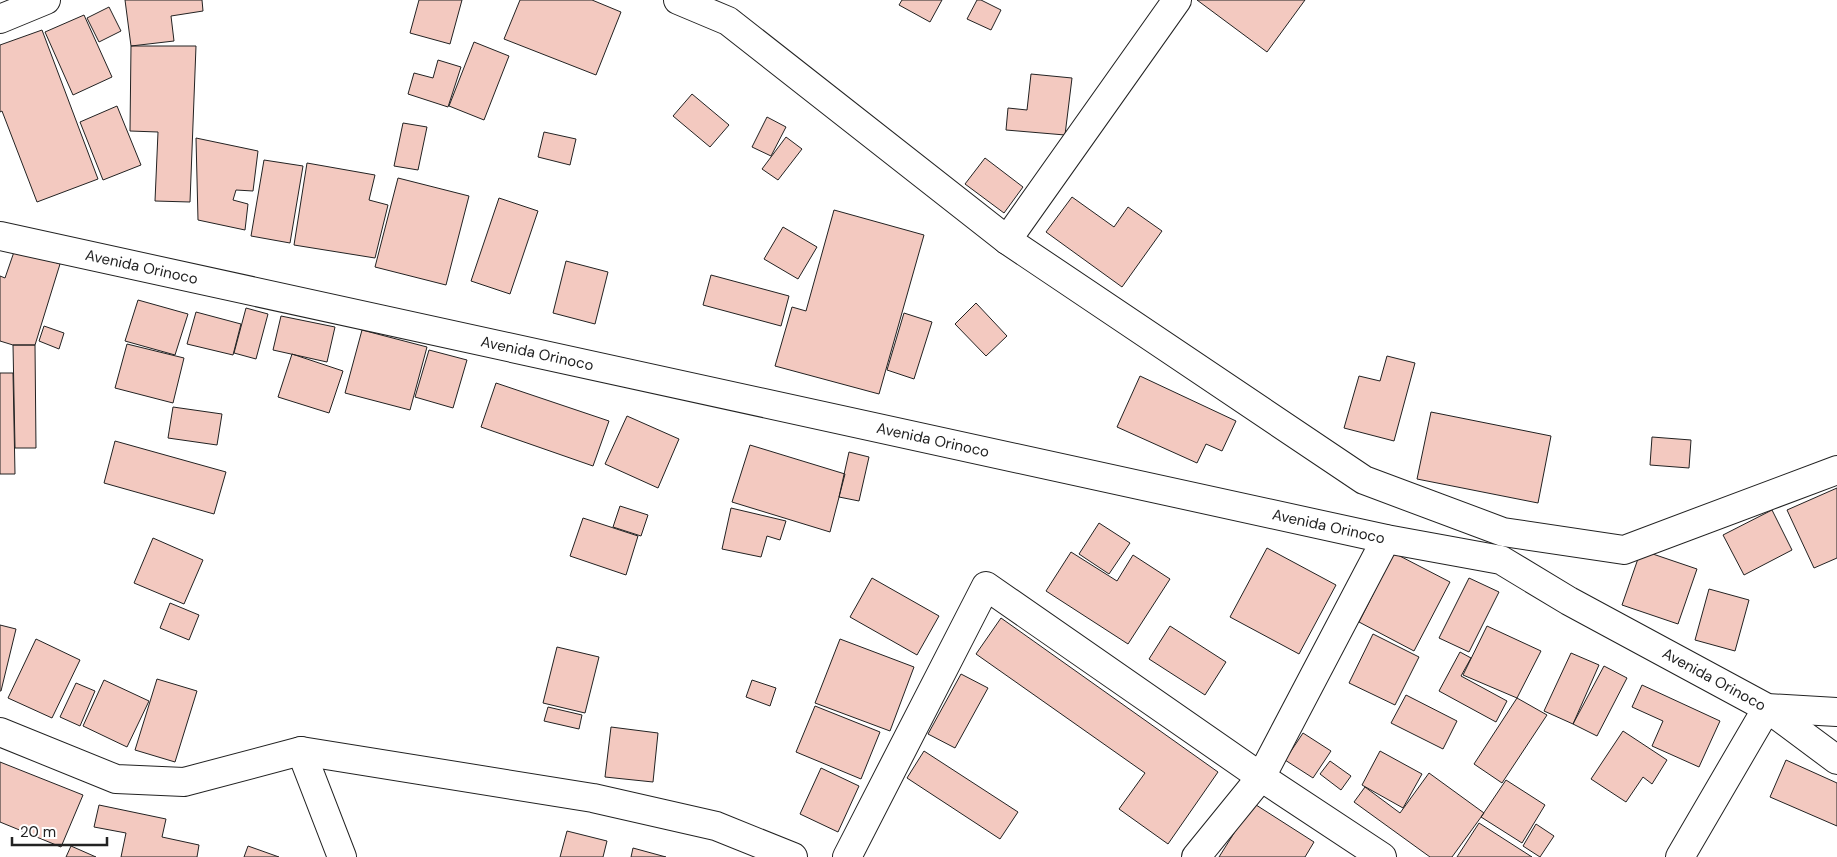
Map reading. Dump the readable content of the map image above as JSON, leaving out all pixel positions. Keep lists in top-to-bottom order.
{
  "streets": {
    "street": ["Avenida Orinoco"]
  },
  "scale_bar": "20 m"
}
